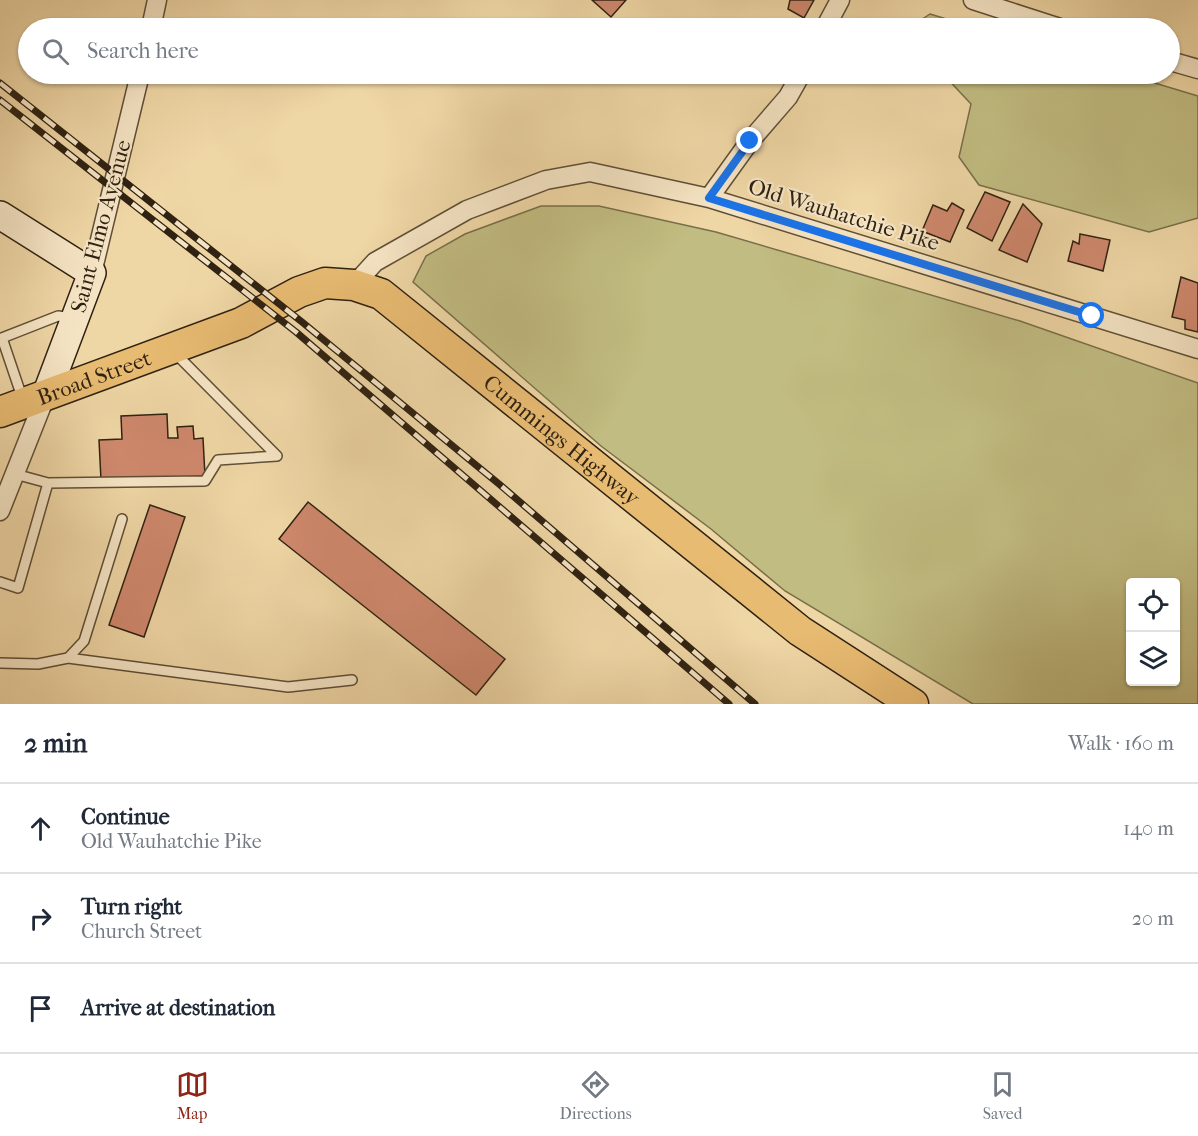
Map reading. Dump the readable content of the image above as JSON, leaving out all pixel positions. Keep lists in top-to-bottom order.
{
  "streets": {
    "main road": ["Broad Street", "Cummings Highway"],
    "street": ["Old Wauhatchie Pike", "Saint Elmo Avenue"]
  },
  "crossings": [
    ["Old Wauhatchie Pike", "Cummings Highway"],
    ["Saint Elmo Avenue", "Broad Street"],
    ["Broad Street", "Cummings Highway"]
  ],
  "page": {
    "search": "Search here",
    "heading": ["2 min", "Walk · 160 m"],
    "list": [
      ["Continue", "Old Wauhatchie Pike", "140 m"],
      ["Turn right", "Church Street", "20 m"],
      "Arrive at destination"
    ],
    "nav": ["Map", "Directions", "Saved"]
  }
}
